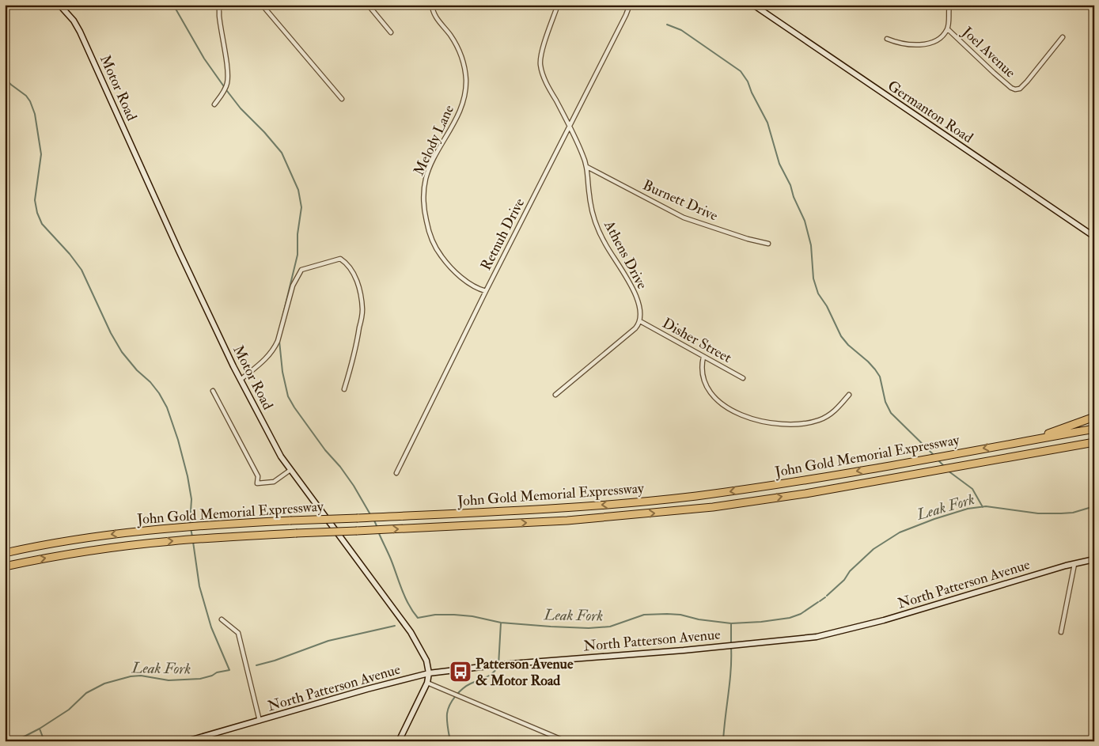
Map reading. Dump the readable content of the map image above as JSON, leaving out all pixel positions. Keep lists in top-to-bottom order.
{
  "streets": {
    "highway": ["John Gold Memorial Expressway"],
    "main road": ["Motor Road", "Germanton Road", "North Patterson Avenue"],
    "street": [
      "Joel Avenue",
      "Melody Lane",
      "Burnett Drive",
      "Retnuh Drive",
      "Athens Drive",
      "Disher Street"
    ]
  },
  "crossings": [
    ["Motor Road", "North Patterson Avenue"],
    ["Melody Lane", "Retnuh Drive"],
    ["Burnett Drive", "Athens Drive"],
    ["Retnuh Drive", "Athens Drive"],
    ["Athens Drive", "Disher Street"]
  ],
  "water": ["Leak Fork"],
  "places": {
    "bus stop": ["Patterson Avenue & Motor Road"]
  }
}
